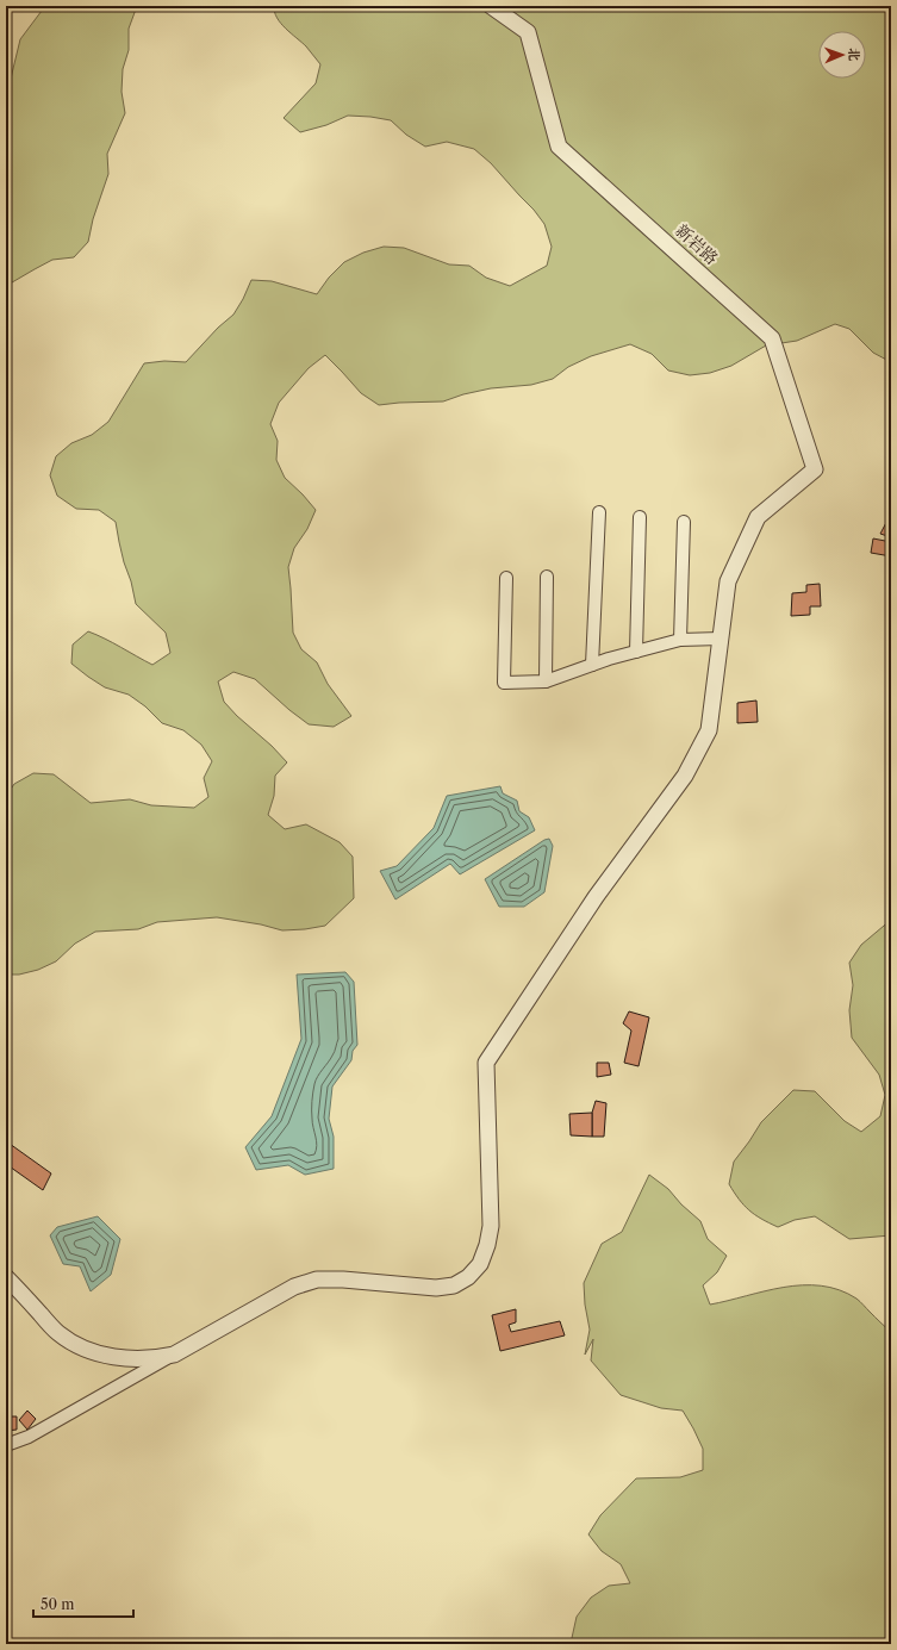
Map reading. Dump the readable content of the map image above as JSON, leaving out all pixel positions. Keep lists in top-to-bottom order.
{
  "streets": {
    "street": ["新岩路"]
  },
  "scale_bar": "50 m",
  "north": "right"
}
